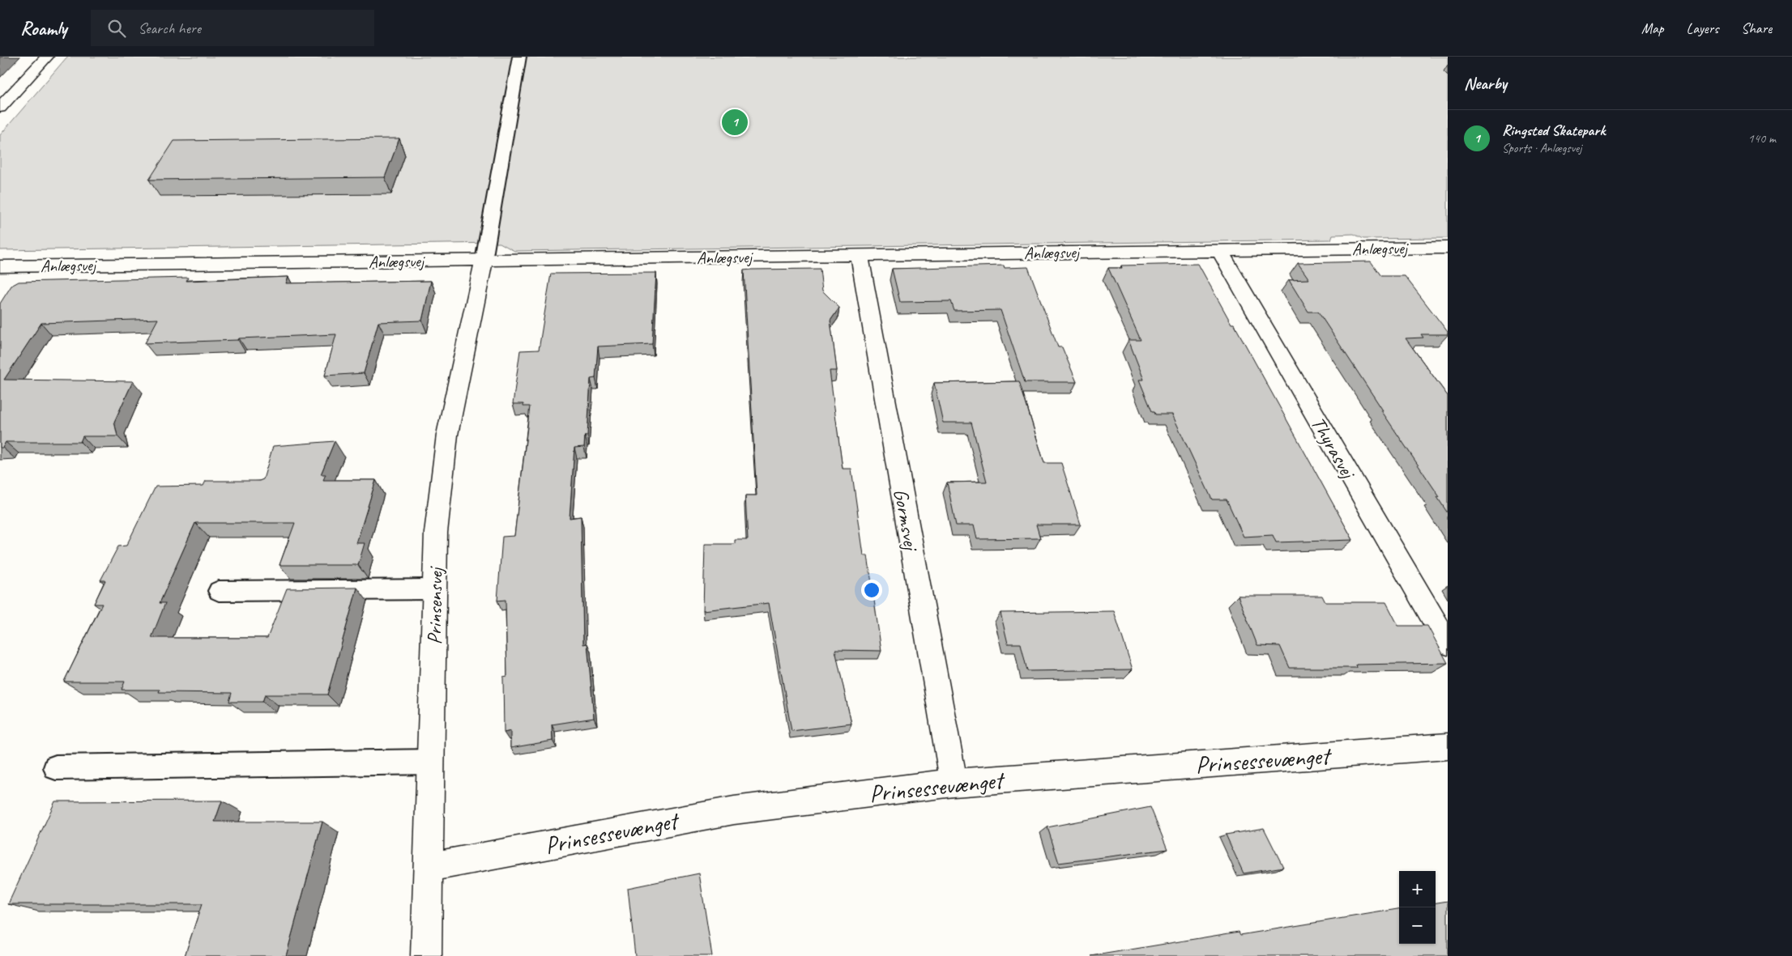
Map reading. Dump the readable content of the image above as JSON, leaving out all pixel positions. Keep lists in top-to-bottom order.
{
  "streets": {
    "street": [
      "Anlægsvej",
      "Thyrasvej",
      "Gormsvej",
      "Prinsensvej",
      "Prinsessevænget"
    ]
  },
  "crossings": [
    ["Anlægsvej", "Thyrasvej"],
    ["Anlægsvej", "Gormsvej"],
    ["Anlægsvej", "Prinsensvej"],
    ["Gormsvej", "Prinsessevænget"],
    ["Prinsensvej", "Prinsessevænget"]
  ],
  "page": {
    "header": "Roamly",
    "search": "Search here",
    "nav": ["Map", "Layers", "Share"],
    "heading": "Nearby",
    "pins": "1",
    "list": [
      {
        "mark": "1",
        "name": "Ringsted Skatepark",
        "note": "Sports · Anlægsvej",
        "value": "140 m"
      }
    ],
    "map_buttons": ["+", "−"]
  }
}
